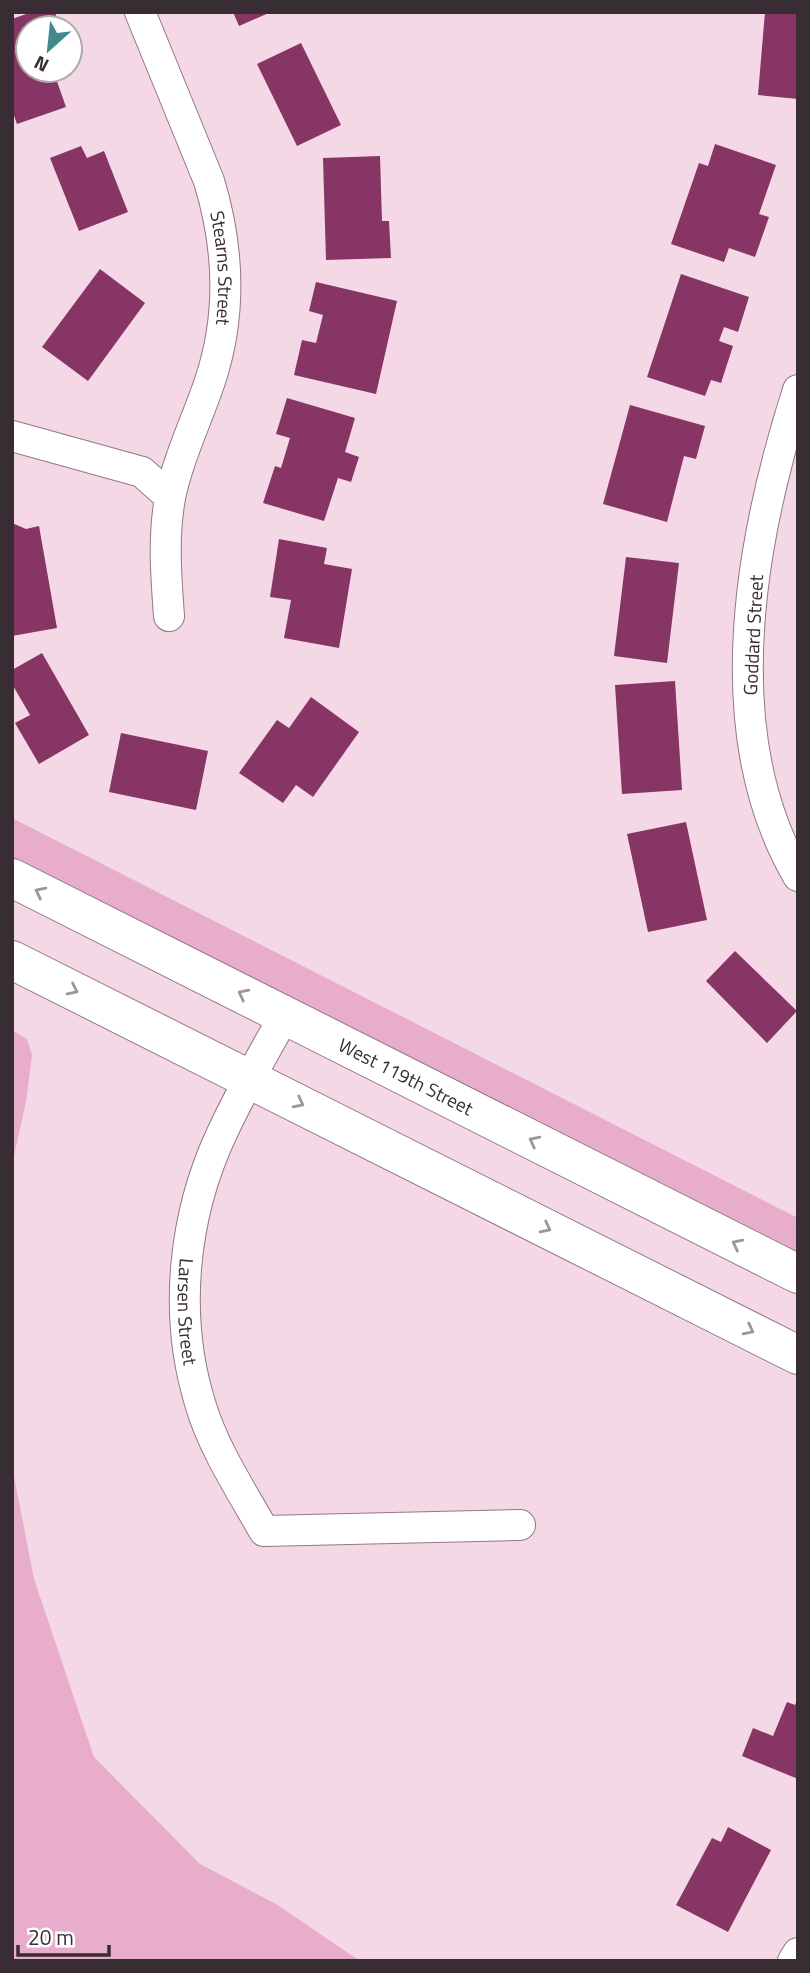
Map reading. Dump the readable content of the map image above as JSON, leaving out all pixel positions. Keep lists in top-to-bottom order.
{
  "streets": {
    "main road": ["West 119th Street"],
    "street": ["Stearns Street", "Goddard Street", "Larsen Street"]
  },
  "crossings": [
    ["West 119th Street", "Larsen Street"]
  ],
  "scale_bar": "20 m",
  "north": "bottom left"
}
